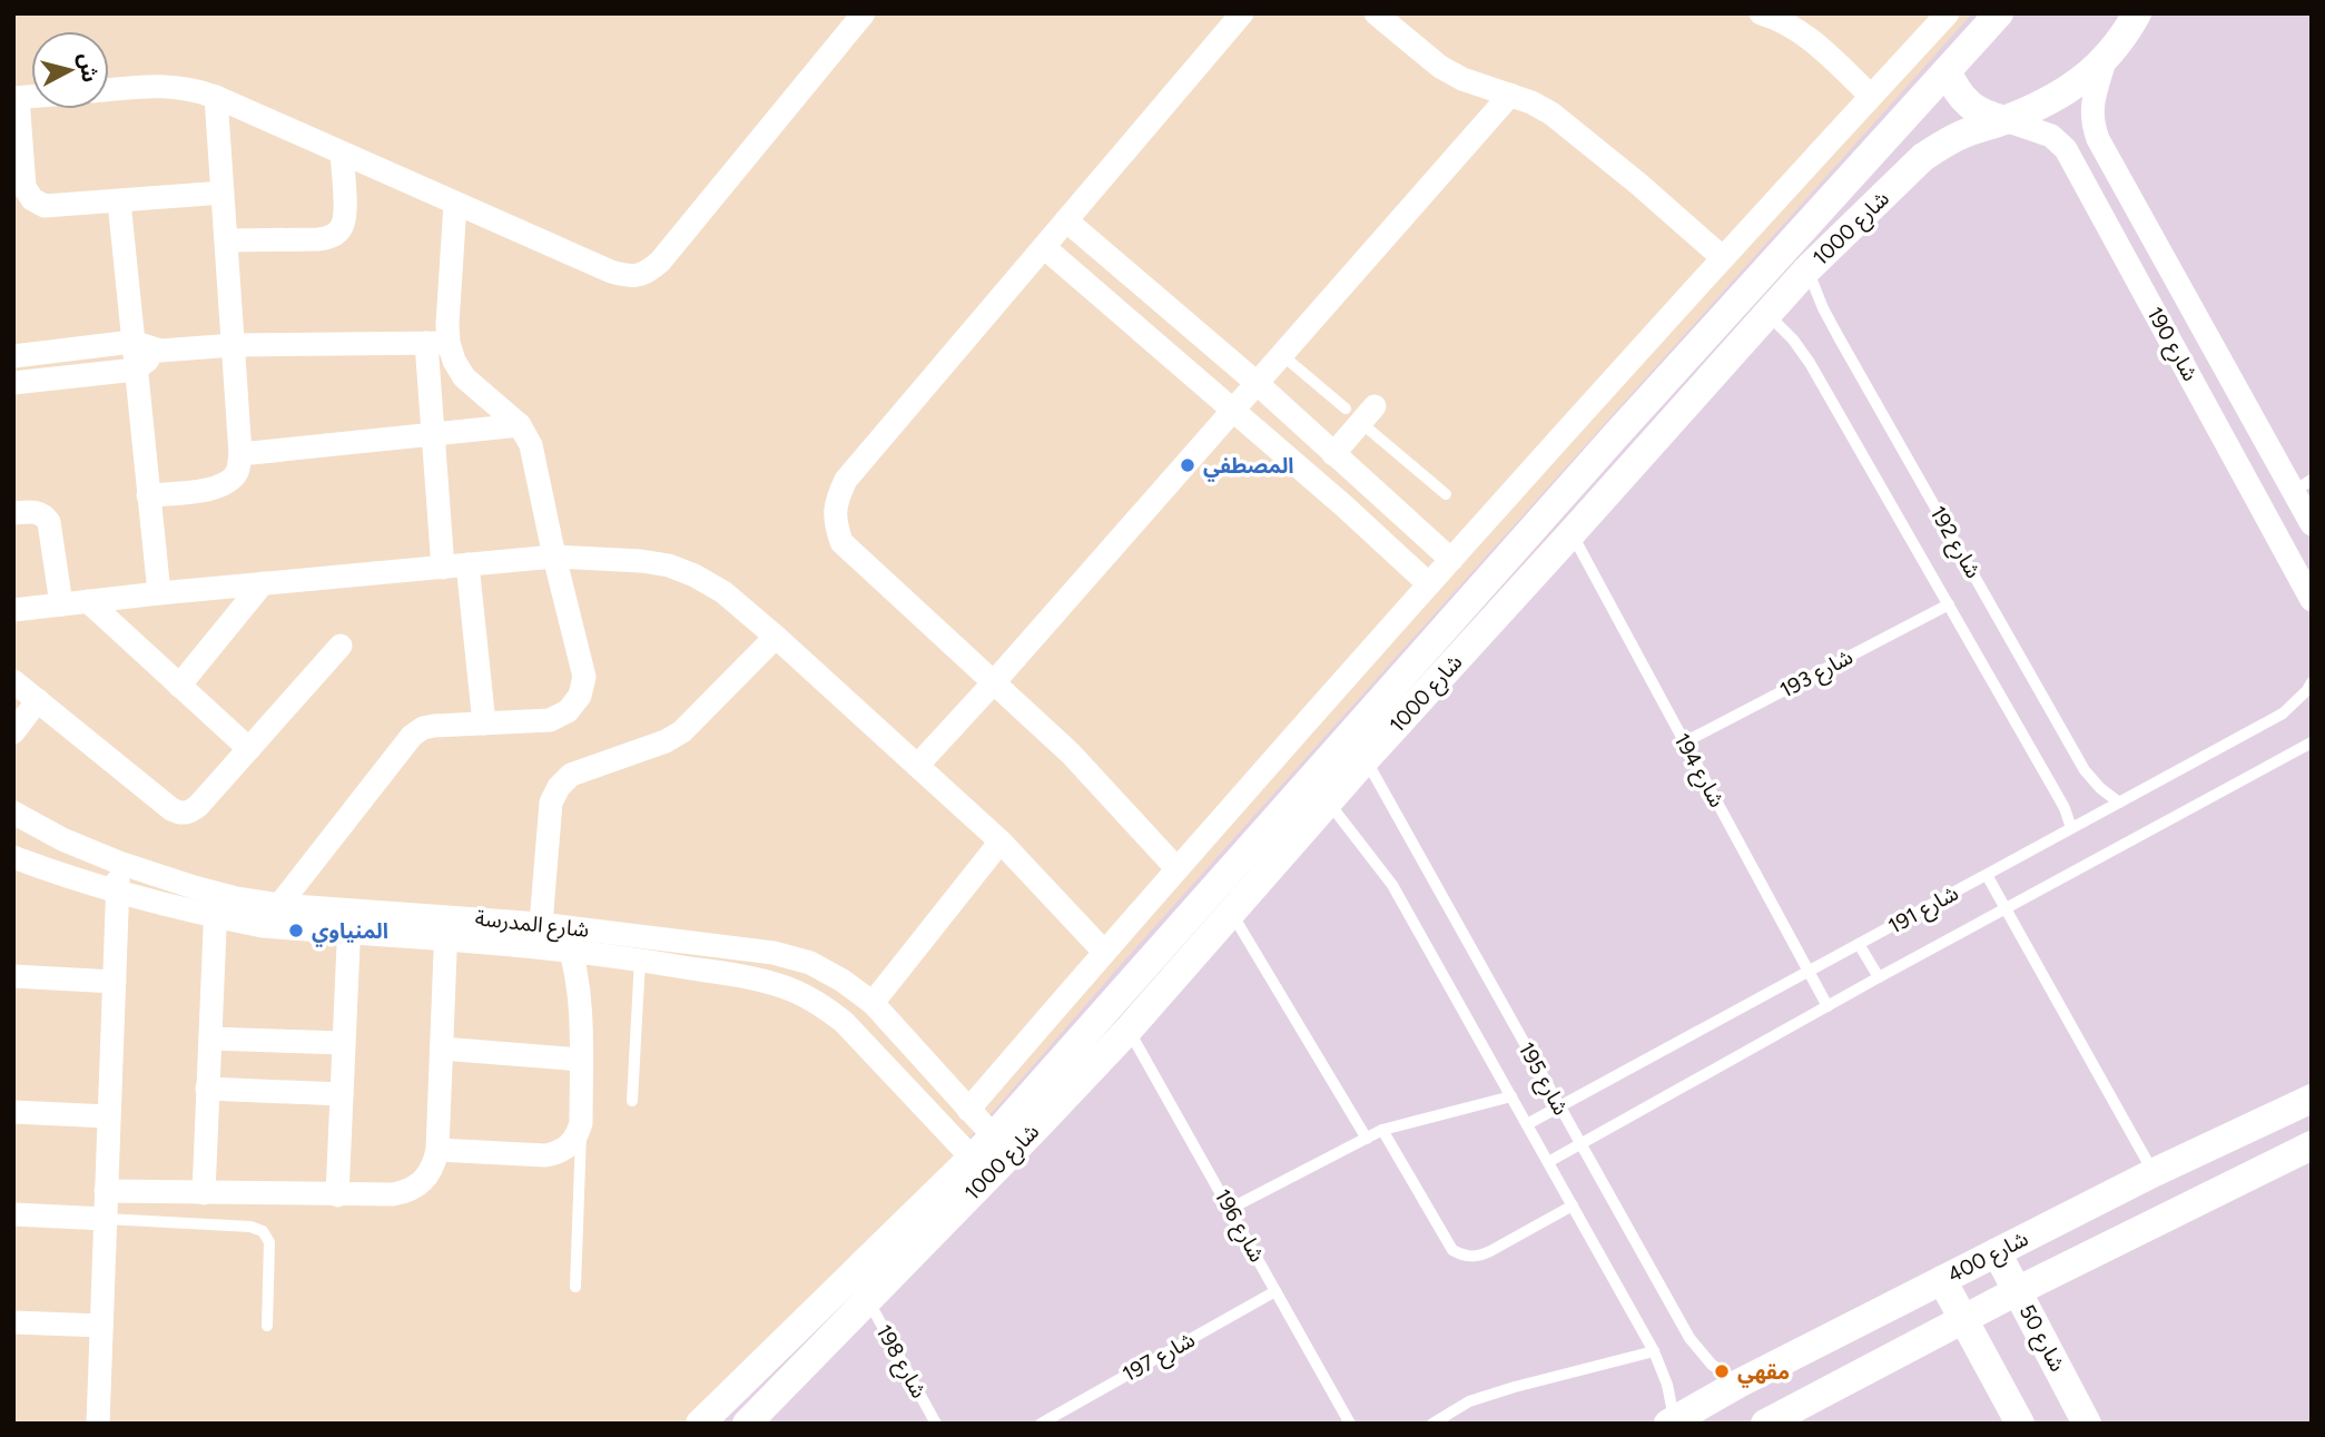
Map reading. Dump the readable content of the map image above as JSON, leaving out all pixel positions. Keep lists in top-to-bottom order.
{
  "streets": {
    "street": [
      "شارع 1000",
      "شارع 190",
      "شارع المدرسة",
      "شارع 400",
      "شارع 50"
    ],
    "lane": [
      "شارع 192",
      "شارع 193",
      "شارع 194",
      "شارع 191",
      "شارع 195",
      "شارع 196",
      "شارع 197",
      "شارع 198"
    ]
  },
  "crossings": [
    ["شارع 1000", "شارع 190"],
    ["شارع 1000", "شارع 192"],
    ["شارع 1000", "شارع 194"],
    ["شارع 1000", "شارع المدرسة"],
    ["شارع 1000", "شارع 195"],
    ["شارع 1000", "شارع 196"],
    ["شارع 1000", "شارع 198"],
    ["شارع 192", "شارع 193"],
    ["شارع 192", "شارع 191"],
    ["شارع 193", "شارع 194"],
    ["شارع 194", "شارع 191"],
    ["شارع 191", "شارع 195"],
    ["شارع 195", "شارع 400"],
    ["شارع 196", "شارع 197"],
    ["شارع 400", "شارع 50"]
  ],
  "places": ["المصطفي", "المنياوي", "مقهي"],
  "north": "right"
}
